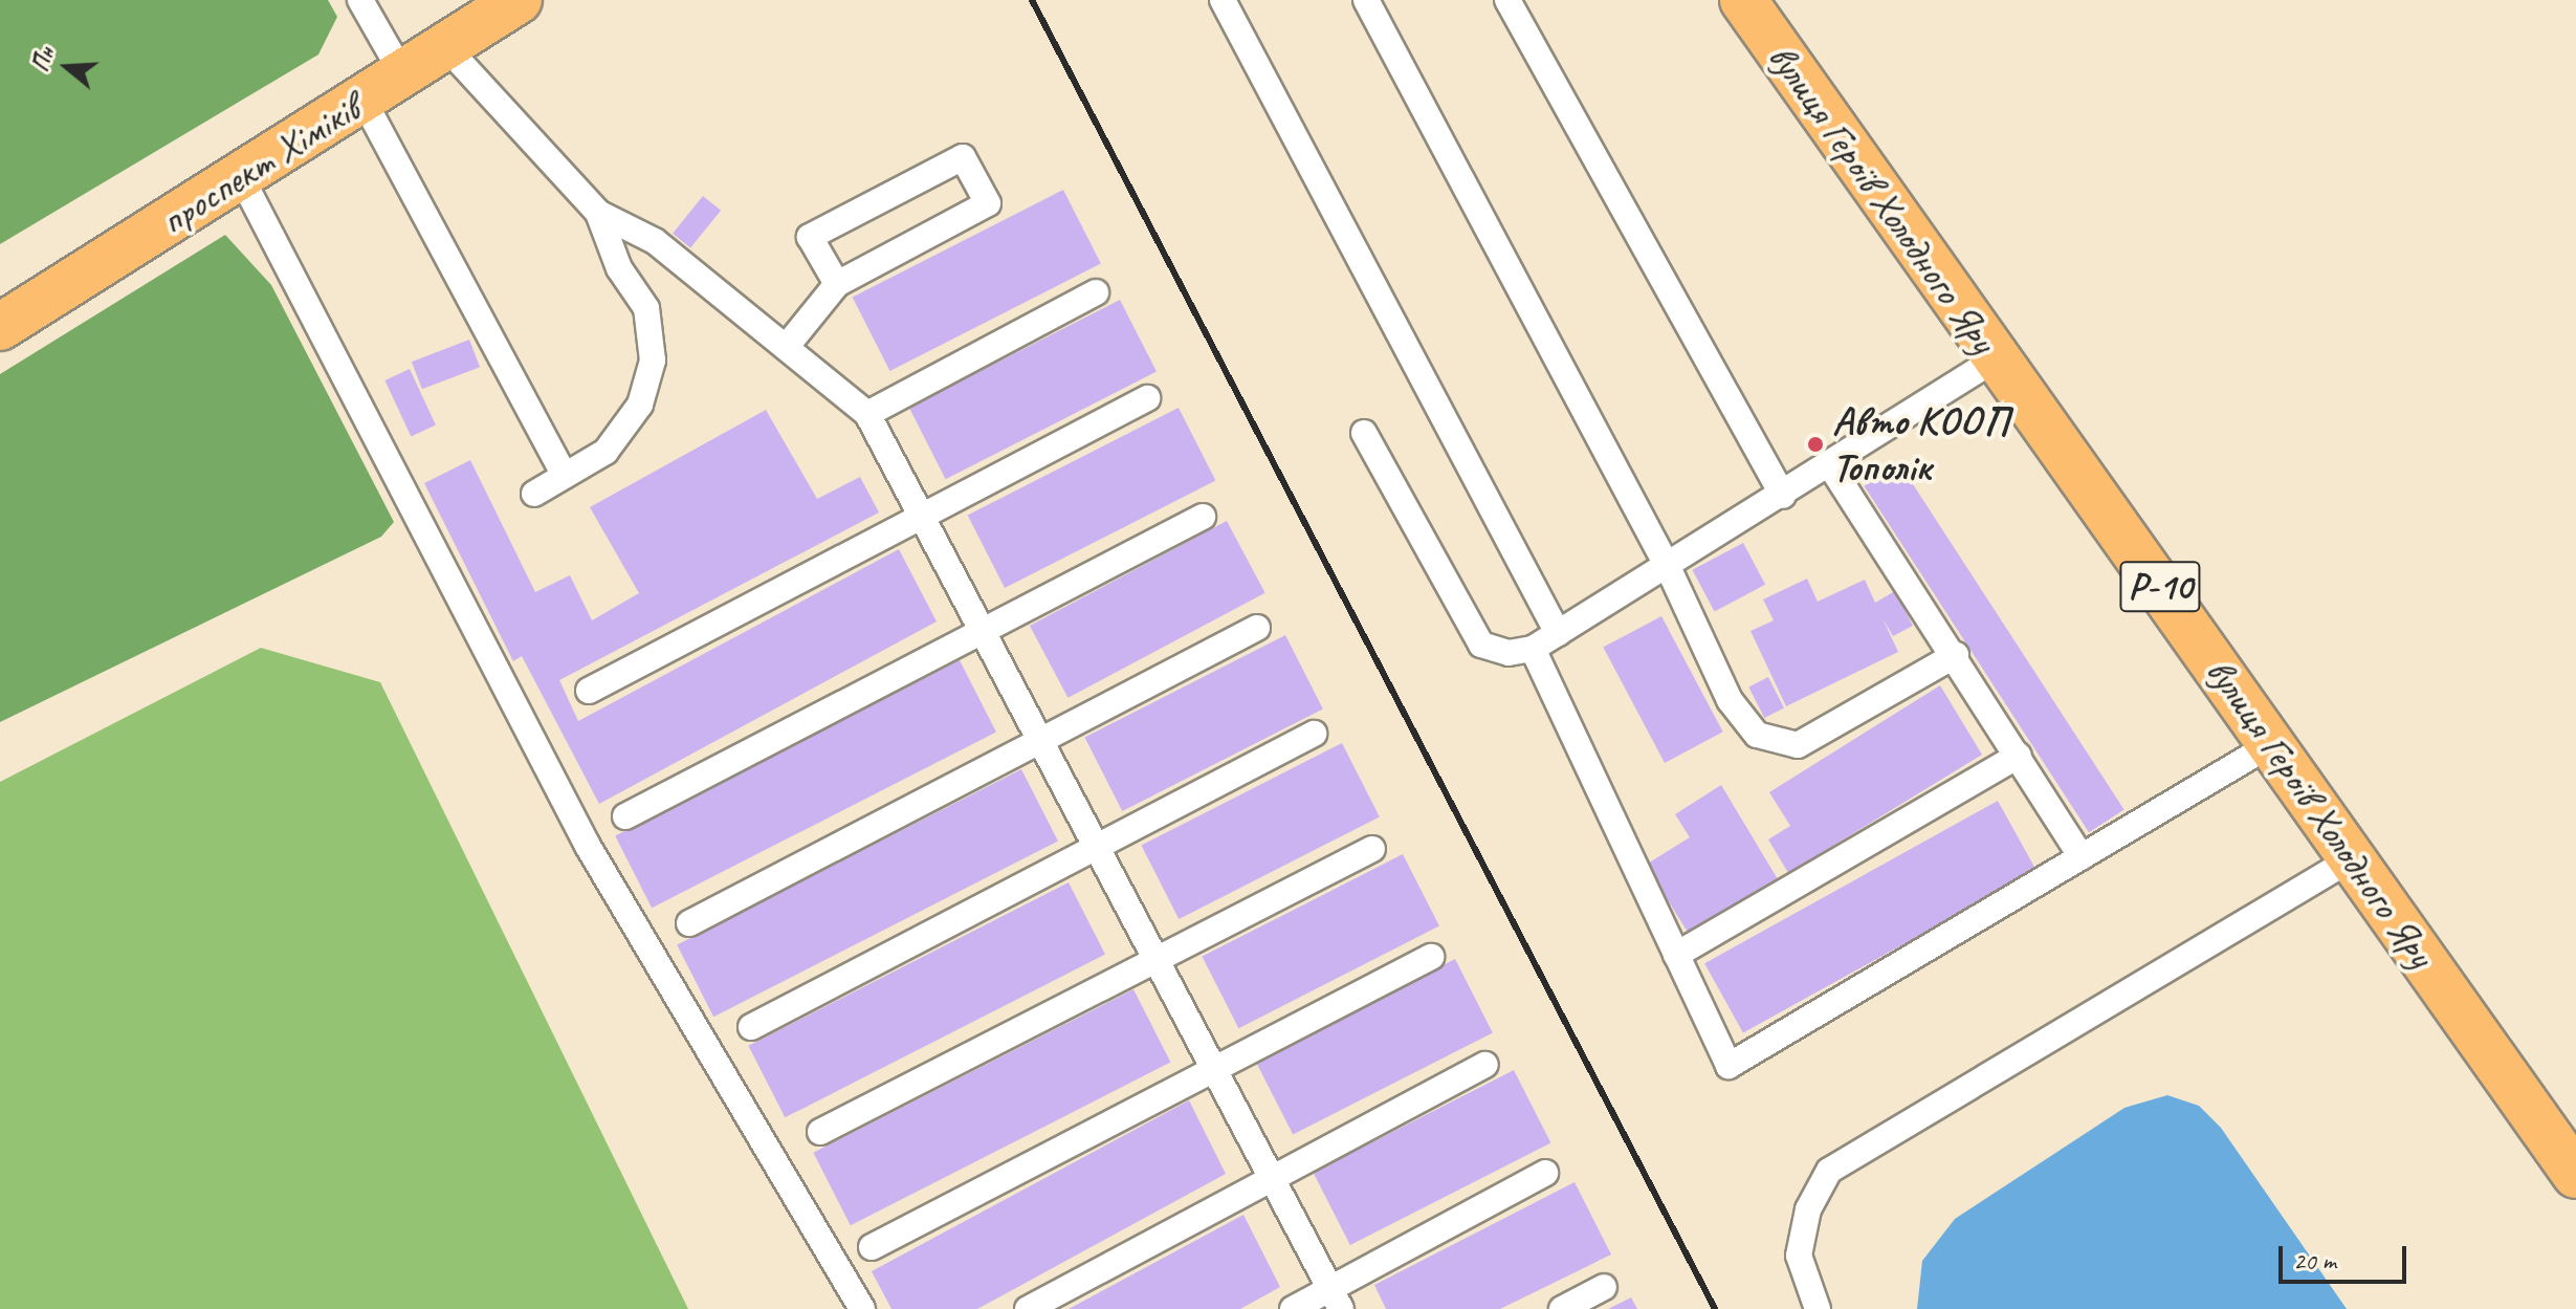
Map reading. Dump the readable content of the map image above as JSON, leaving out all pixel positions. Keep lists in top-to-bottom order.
{
  "streets": {
    "main road": ["проспект Хіміків", "вулиця Героїв Холодного Яру", "Р-10"]
  },
  "places": ["Авто КООП Тополік"],
  "scale_bar": "20 m",
  "north": "left"
}
